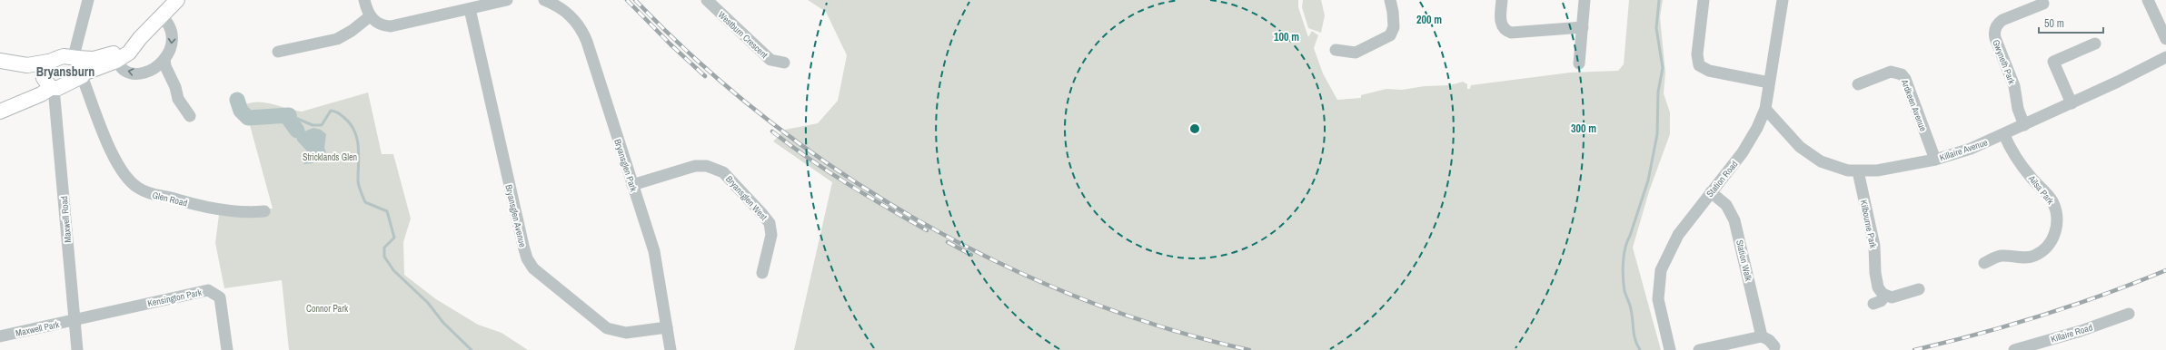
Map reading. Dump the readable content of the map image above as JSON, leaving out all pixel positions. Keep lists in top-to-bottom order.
{
  "streets": {
    "street": [
      "Westburn Crescent",
      "Gwyneth Park",
      "Ardkeen Avenue",
      "Killaire Avenue",
      "Bryansglen Park",
      "Station Road",
      "Ailsa Park",
      "Bryansglen West",
      "Glen Road",
      "Bryansglen Avenue",
      "Maxwell Road",
      "Kilbourne Park",
      "Station Walk",
      "Kensington Park",
      "Maxwell Park",
      "Killaire Road"
    ]
  },
  "crossings": [
    ["Gwyneth Park", "Killaire Avenue"],
    ["Ardkeen Avenue", "Killaire Avenue"],
    ["Killaire Avenue", "Station Road"],
    ["Killaire Avenue", "Ailsa Park"],
    ["Killaire Avenue", "Kilbourne Park"],
    ["Bryansglen Park", "Bryansglen West"],
    ["Bryansglen Park", "Bryansglen Avenue"],
    ["Station Road", "Station Walk"],
    ["Maxwell Road", "Kensington Park"],
    ["Maxwell Road", "Maxwell Park"],
    ["Kensington Park", "Maxwell Park"]
  ],
  "districts": ["Bryansburn"],
  "parks": ["Stricklands Glen", "Connor Park"],
  "scale_bar": "50 m",
  "rings": ["200 m", "100 m", "300 m"]
}
